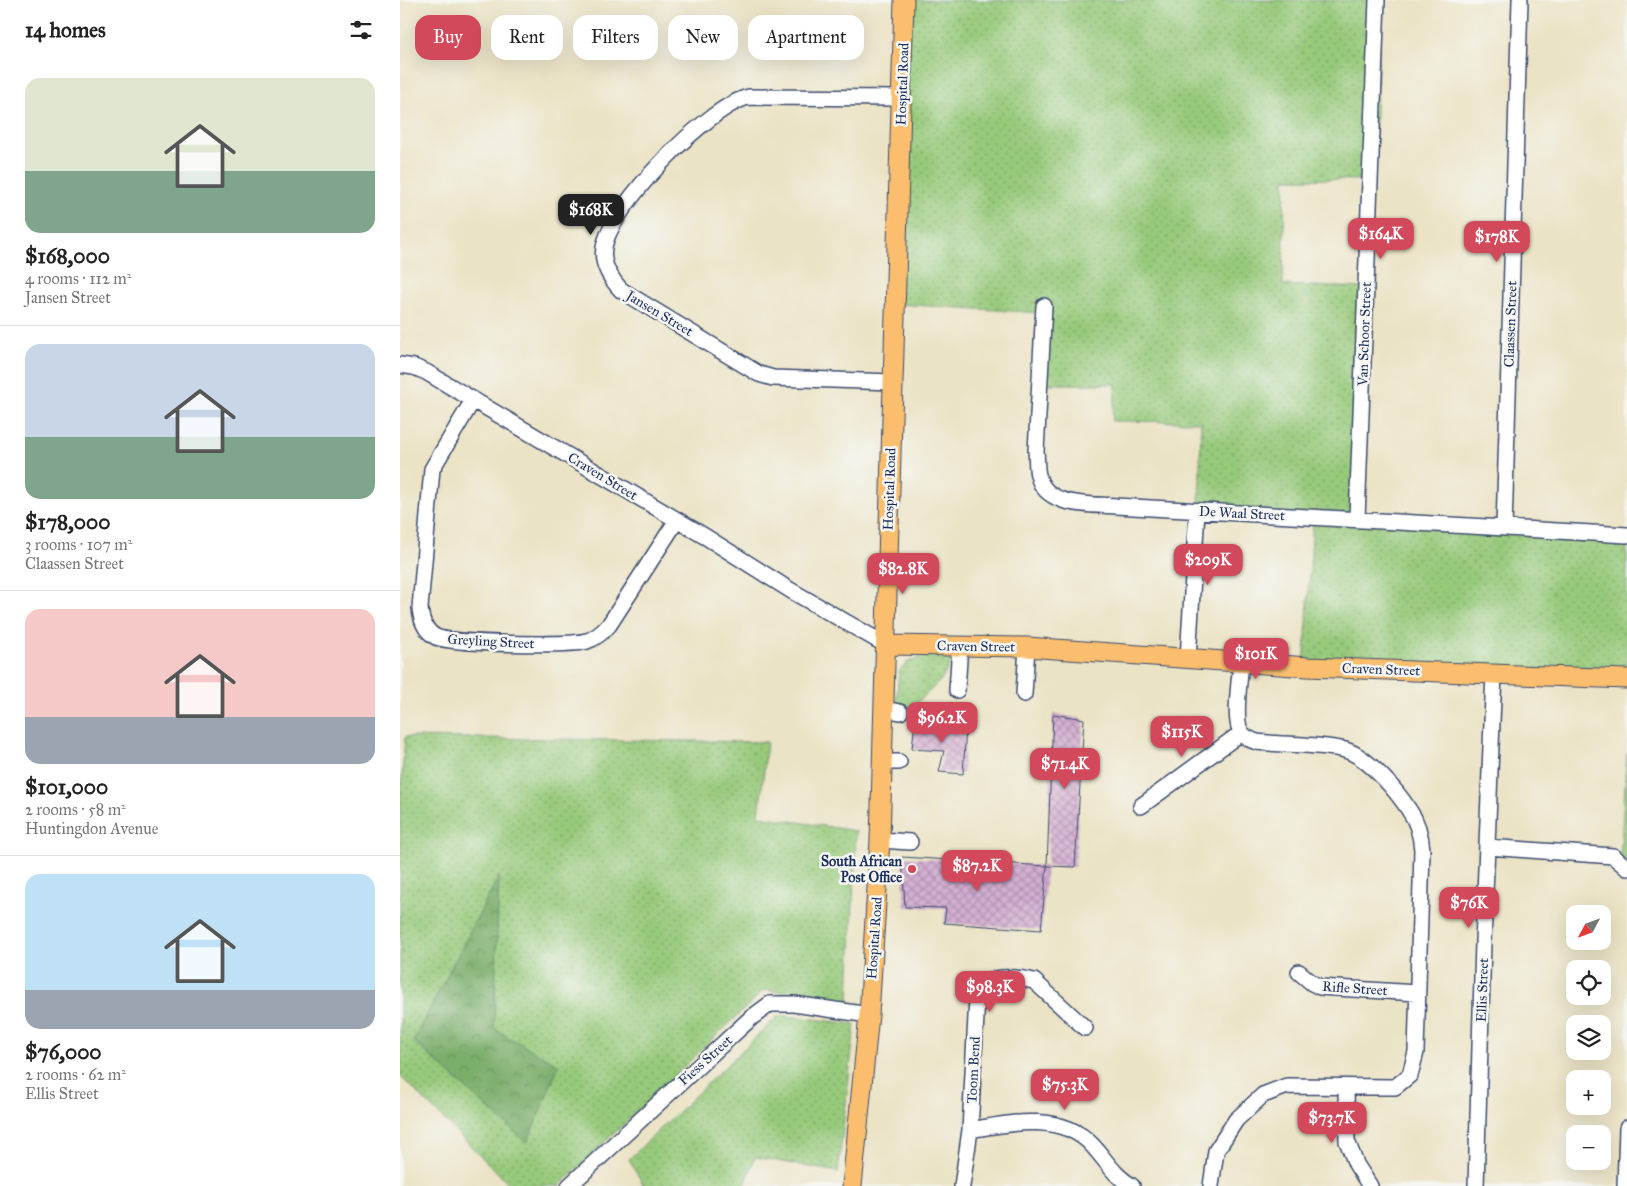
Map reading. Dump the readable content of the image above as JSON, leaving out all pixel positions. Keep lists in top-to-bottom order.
{
  "streets": {
    "main road": ["Hospital Road", "Craven Street"],
    "street": [
      "Jansen Street",
      "Claassen Street",
      "Van Schoor Street",
      "De Waal Street",
      "Greyling Street",
      "Rifle Street",
      "Ellis Street",
      "Fiess Street",
      "Toom Bend"
    ]
  },
  "crossings": [
    ["Hospital Road", "Jansen Street"],
    ["Hospital Road", "Craven Street"],
    ["Hospital Road", "Fiess Street"],
    ["Claassen Street", "De Waal Street"],
    ["Van Schoor Street", "De Waal Street"],
    ["Craven Street", "Greyling Street"],
    ["Craven Street", "Ellis Street"]
  ],
  "places": ["South African Post Office"],
  "north": "bottom left",
  "page": {
    "heading": "14 homes",
    "chip": [
      "Buy",
      "Rent",
      "Filters",
      "New",
      "Apartment"
    ],
    "list": [
      {
        "name": "$168,000",
        "note": "4 rooms · 112 m² · Jansen Street"
      },
      {
        "name": "$178,000",
        "note": "3 rooms · 107 m² · Claassen Street"
      },
      {
        "name": "$101,000",
        "note": "2 rooms · 58 m² · Huntingdon Avenue"
      },
      {
        "name": "$76,000",
        "note": "2 rooms · 62 m² · Ellis Street"
      }
    ],
    "price": [
      "$168K",
      "$164K",
      "$178K",
      "$209K",
      "$82.8K",
      "$101K",
      "$96.2K",
      "$115K",
      "$71.4K",
      "$87.2K",
      "$76K",
      "$98.3K",
      "$75.3K",
      "$73.7K"
    ],
    "map_buttons": ["+", "−"]
  }
}
